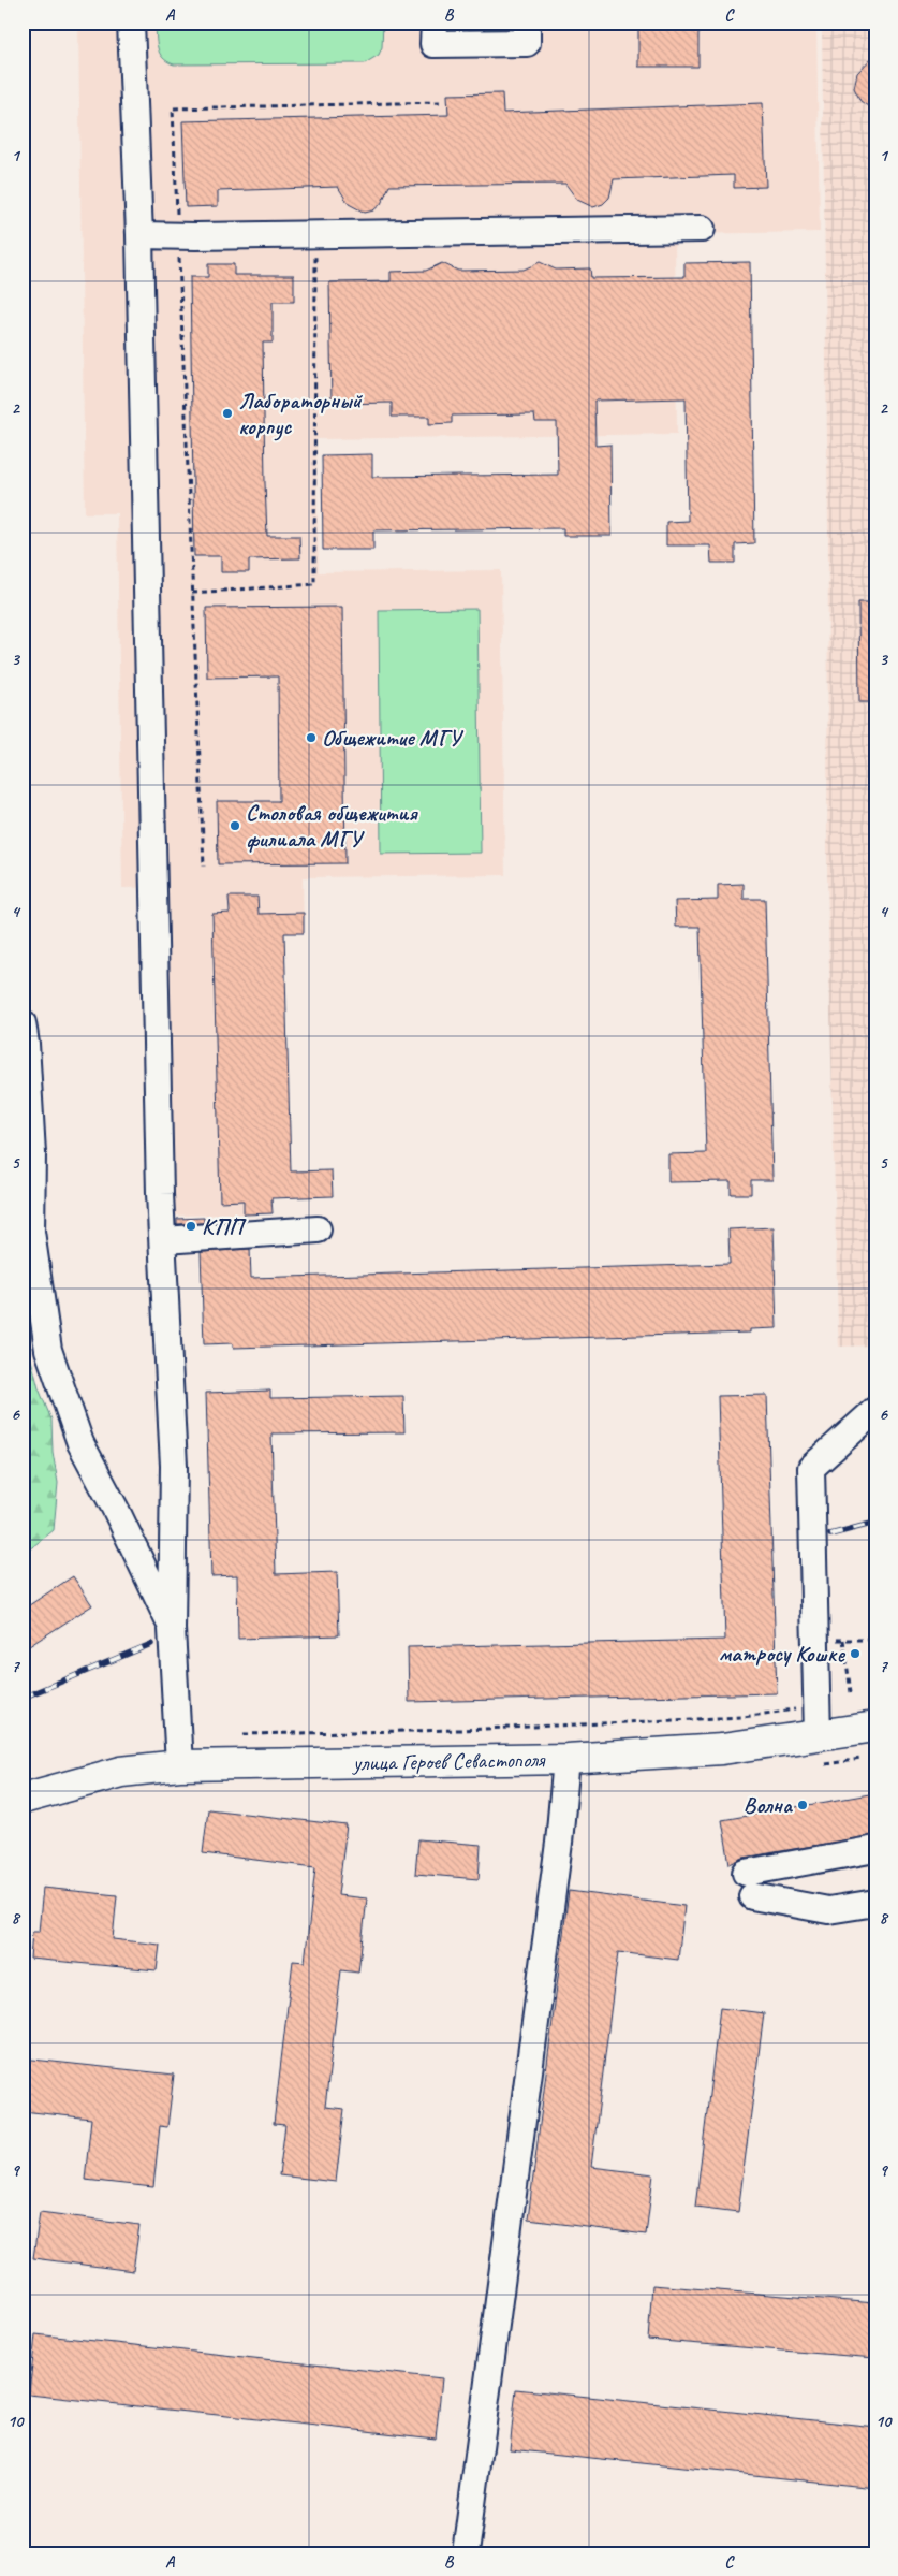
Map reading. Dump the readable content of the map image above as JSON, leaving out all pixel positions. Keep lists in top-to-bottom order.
{
  "streets": {
    "main road": ["улица Героев Севастополя"]
  },
  "places": [
    "Лабораторный корпус",
    "Общежитие МГУ",
    "Столовая общежития филиала МГУ",
    "КПП",
    "матросу Кошке",
    "Волна"
  ],
  "grid": {
    "columns": ["A", "B", "C"],
    "rows": [
      "1",
      "2",
      "3",
      "4",
      "5",
      "6",
      "7",
      "8",
      "9",
      "10"
    ]
  }
}
